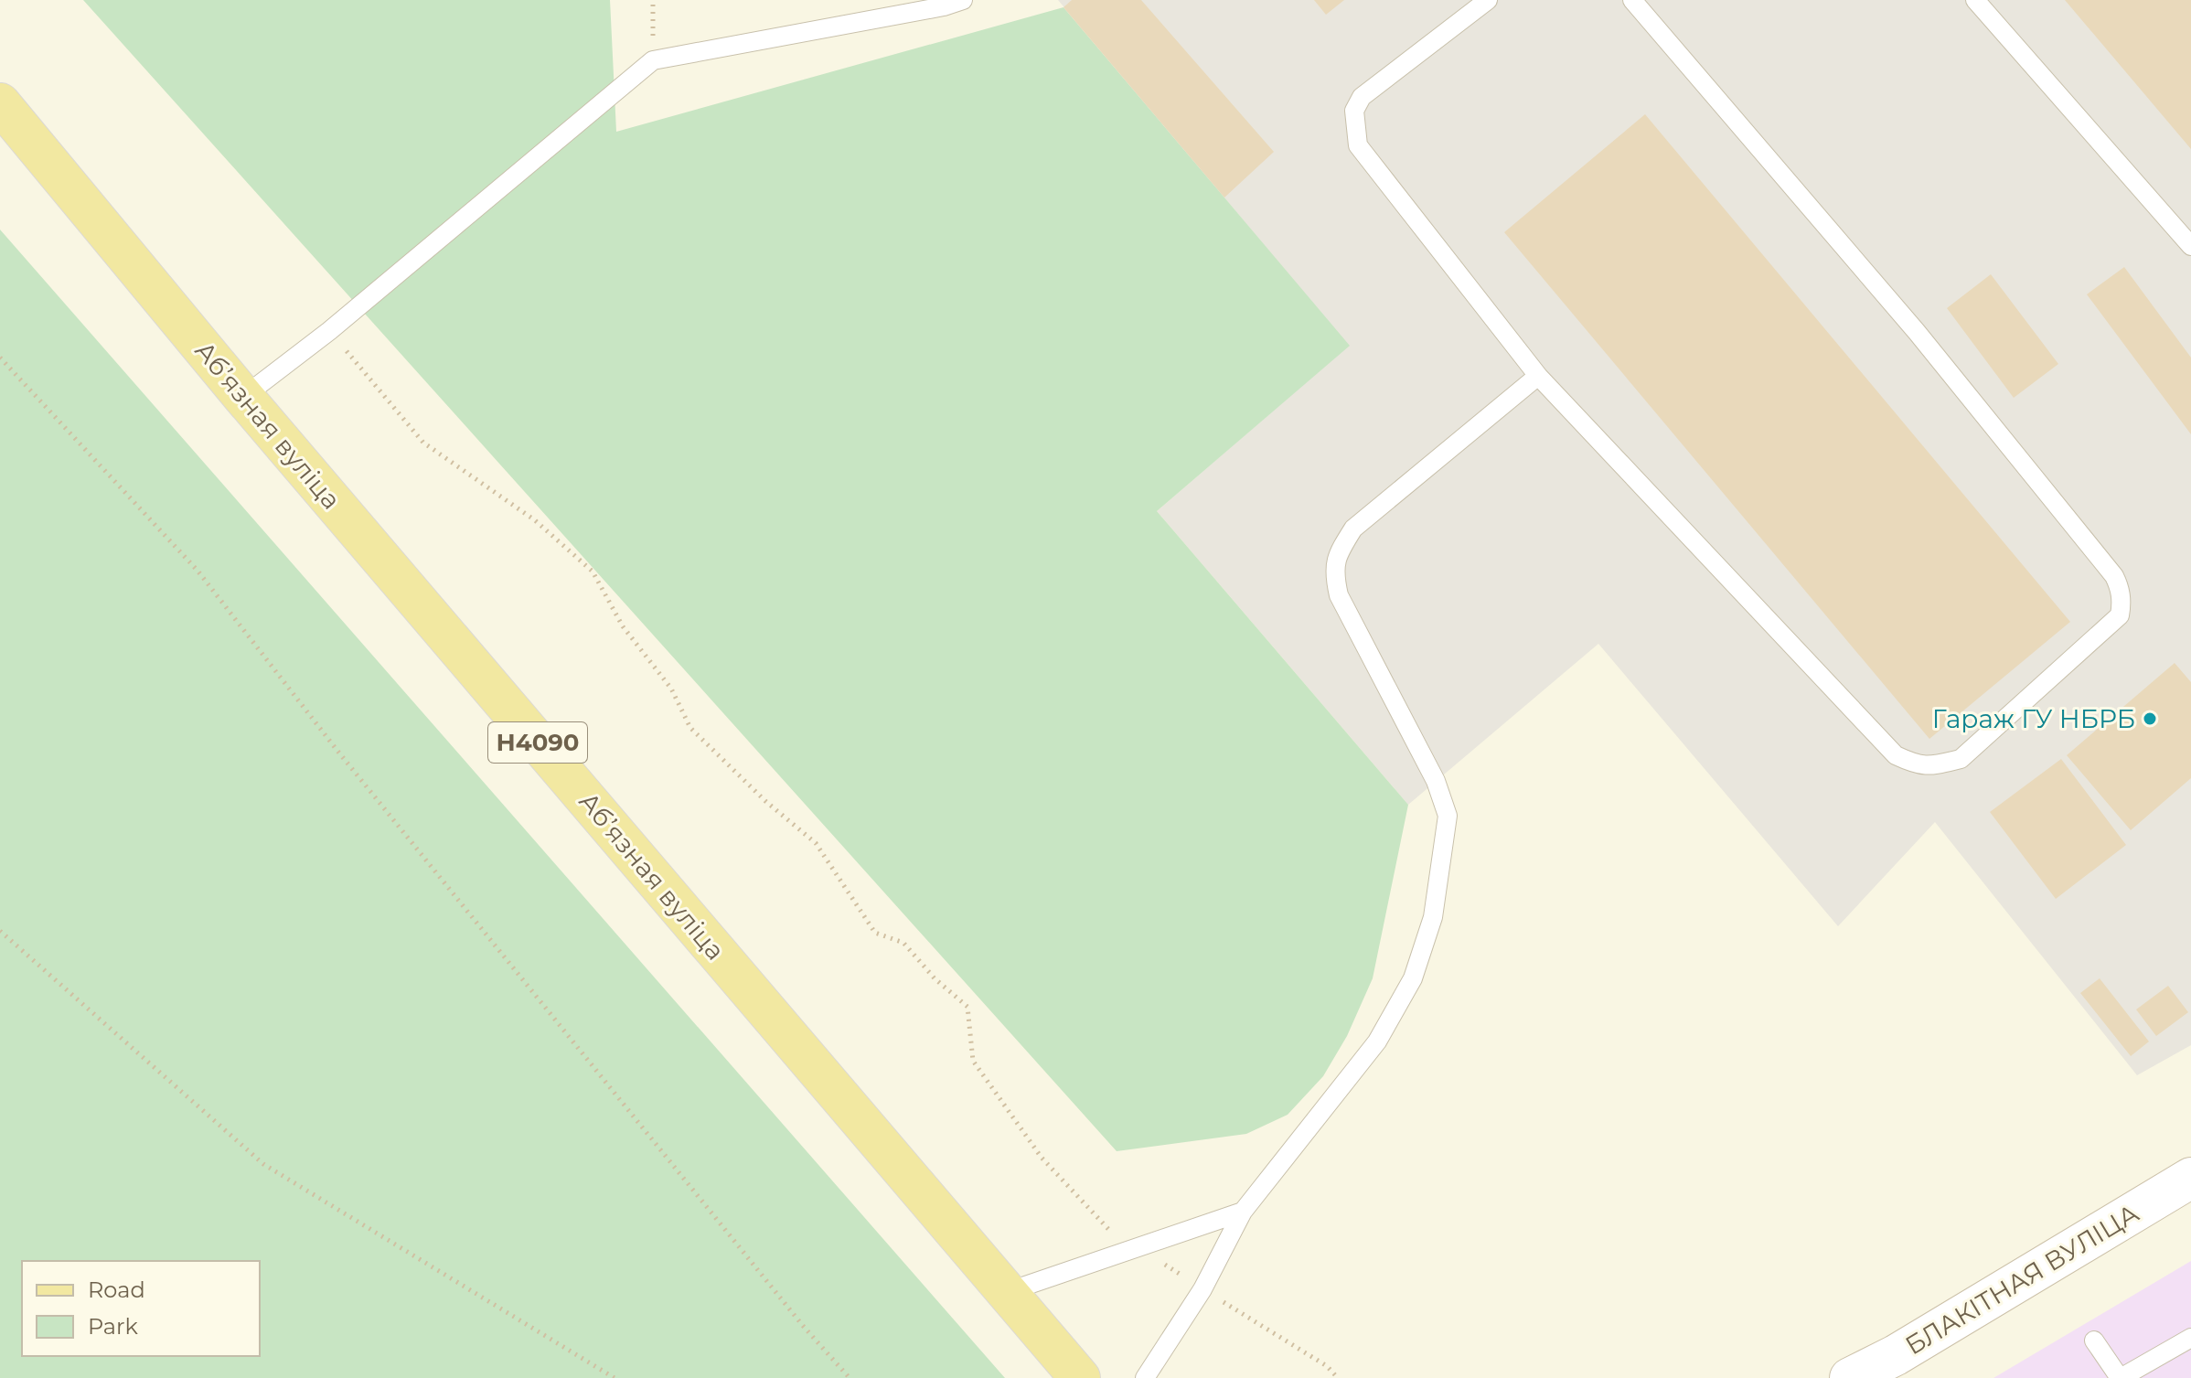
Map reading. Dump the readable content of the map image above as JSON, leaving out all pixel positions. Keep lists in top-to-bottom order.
{
  "streets": {
    "main road": ["Абʼязная вуліца", "Н4090"],
    "street": ["БЛАКІТНАЯ ВУЛІЦА"]
  },
  "places": ["Гараж ГУ НБРБ"],
  "legend": ["Road", "Park"]
}
